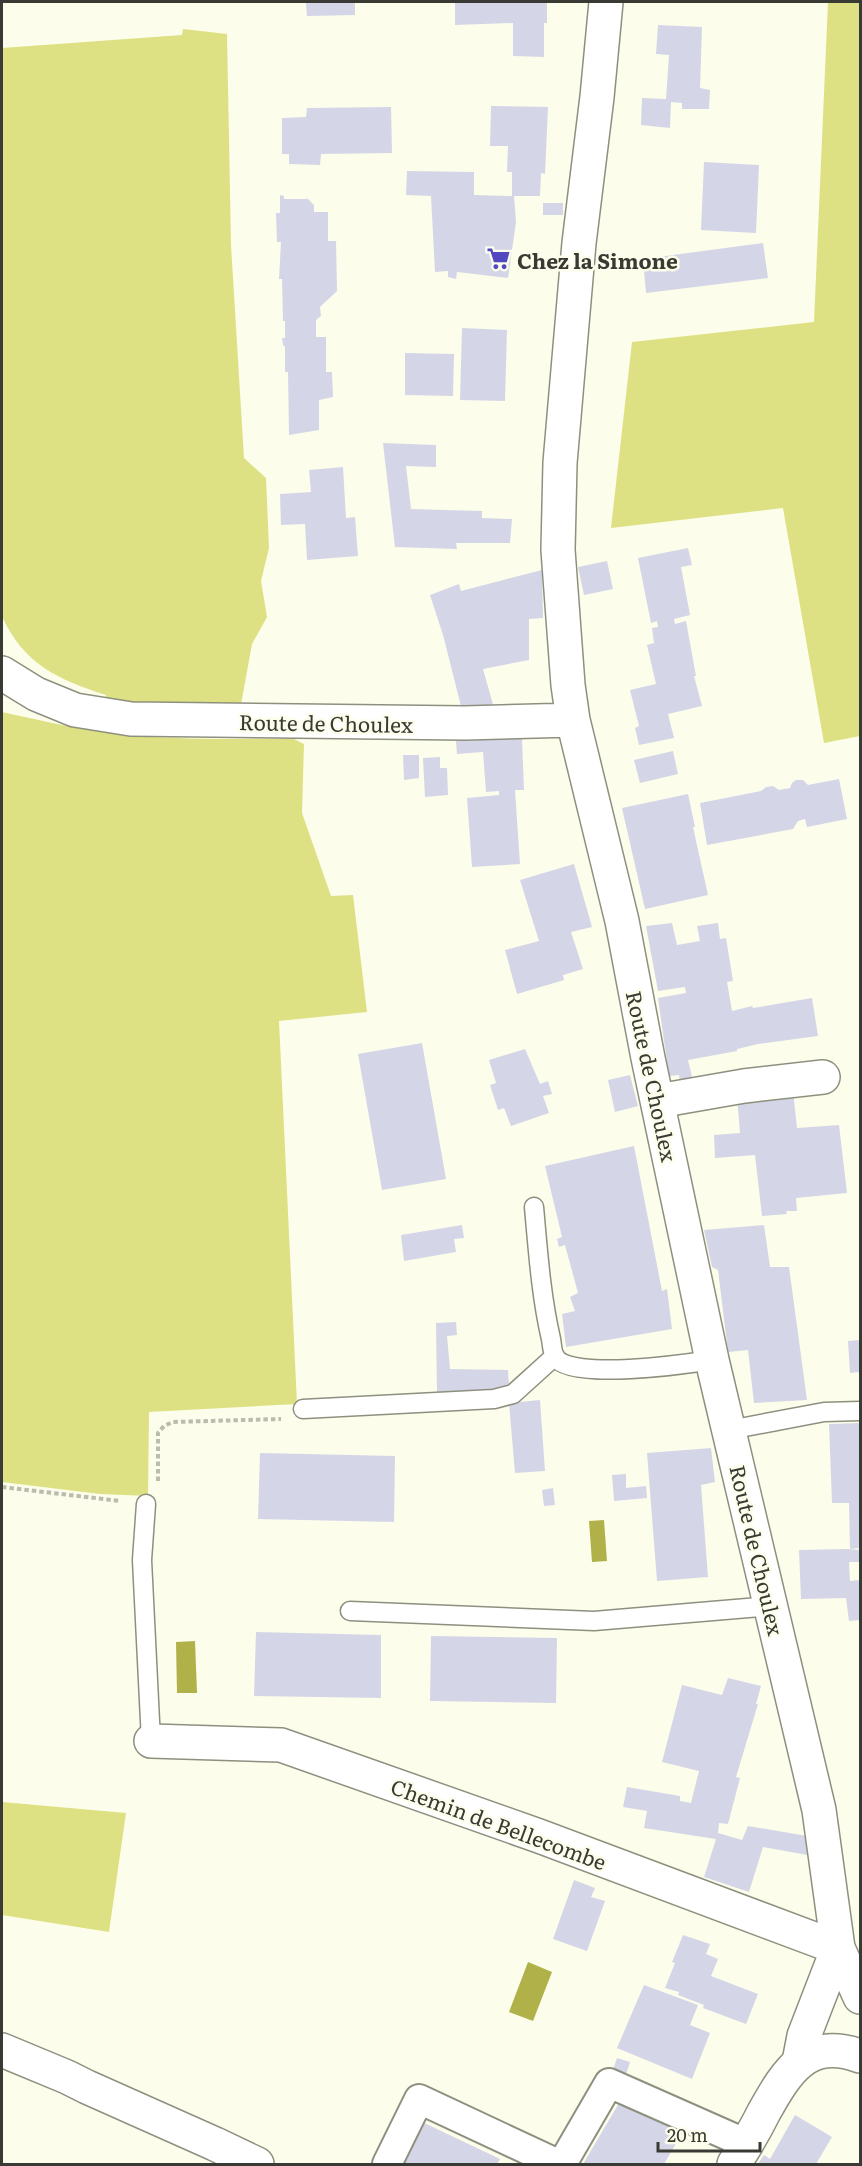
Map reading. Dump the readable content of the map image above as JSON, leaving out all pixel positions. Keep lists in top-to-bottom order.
{
  "streets": {
    "street": ["Route de Choulex", "Chemin de Bellecombe"]
  },
  "crossings": [
    ["Route de Choulex", "Chemin de Bellecombe"]
  ],
  "places": {
    "supermarket": ["Chez la Simone"]
  },
  "scale_bar": "20 m"
}
